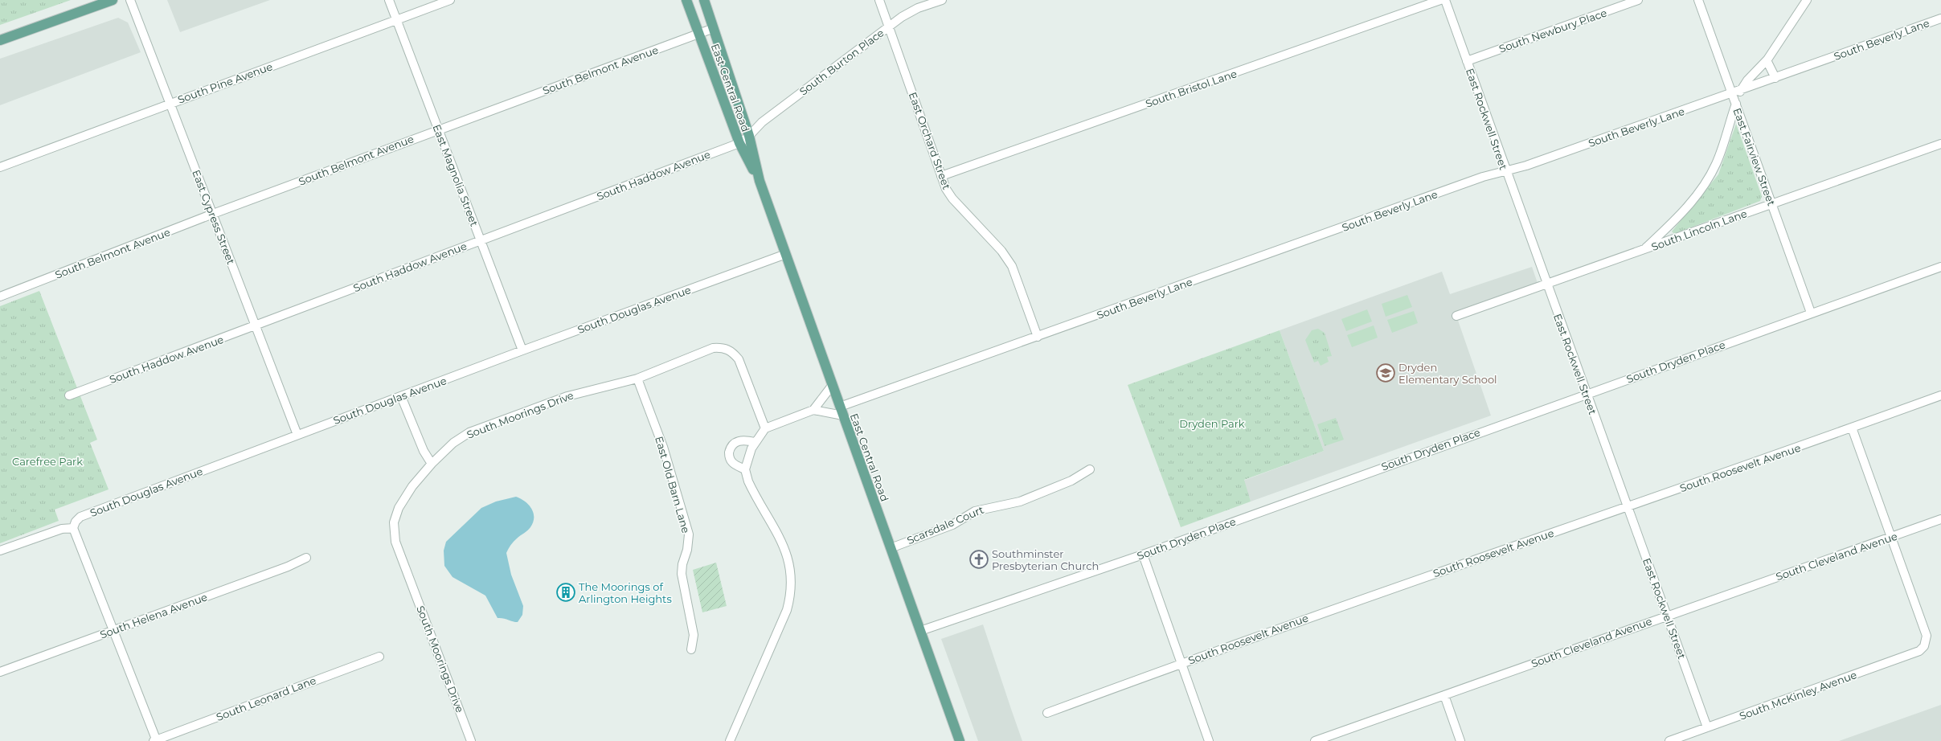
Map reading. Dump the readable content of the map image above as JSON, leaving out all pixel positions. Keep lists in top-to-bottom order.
{
  "streets": {
    "main road": ["East Central Road"],
    "street": [
      "South Newbury Place",
      "South Beverly Lane",
      "South Burton Place",
      "South Belmont Avenue",
      "South Pine Avenue",
      "South Bristol Lane",
      "East Rockwell Street",
      "East Orchard Street",
      "East Fairview Street",
      "East Magnolia Street",
      "South Haddow Avenue",
      "East Cypress Street",
      "South Lincoln Lane",
      "South Douglas Avenue",
      "South Dryden Place",
      "South Moorings Drive",
      "South Roosevelt Avenue",
      "East Old Barn Lane",
      "Scarsdale Court",
      "South Cleveland Avenue",
      "South Helena Avenue",
      "South McKinley Avenue",
      "South Leonard Lane"
    ]
  },
  "crossings": [
    ["South Newbury Place", "East Rockwell Street"],
    ["South Beverly Lane", "East Central Road"],
    ["South Beverly Lane", "East Rockwell Street"],
    ["South Beverly Lane", "East Orchard Street"],
    ["South Beverly Lane", "East Fairview Street"],
    ["South Burton Place", "East Central Road"],
    ["South Burton Place", "East Orchard Street"],
    ["South Burton Place", "South Haddow Avenue"],
    ["South Belmont Avenue", "East Central Road"],
    ["South Belmont Avenue", "East Magnolia Street"],
    ["South Belmont Avenue", "East Cypress Street"],
    ["South Pine Avenue", "East Magnolia Street"],
    ["South Pine Avenue", "East Cypress Street"],
    ["East Central Road", "South Haddow Avenue"],
    ["East Central Road", "South Douglas Avenue"],
    ["East Central Road", "South Dryden Place"],
    ["East Central Road", "Scarsdale Court"],
    ["South Bristol Lane", "East Orchard Street"],
    ["East Rockwell Street", "South Lincoln Lane"],
    ["East Rockwell Street", "South Dryden Place"],
    ["East Rockwell Street", "South Roosevelt Avenue"],
    ["East Rockwell Street", "South Cleveland Avenue"],
    ["East Rockwell Street", "South McKinley Avenue"],
    ["East Fairview Street", "South Lincoln Lane"],
    ["East Fairview Street", "South Dryden Place"],
    ["East Magnolia Street", "South Haddow Avenue"],
    ["East Magnolia Street", "South Douglas Avenue"],
    ["South Haddow Avenue", "East Cypress Street"],
    ["East Cypress Street", "South Douglas Avenue"],
    ["South Moorings Drive", "East Old Barn Lane"],
    ["South Cleveland Avenue", "South McKinley Avenue"]
  ],
  "parks": ["Dryden Park", "Carefree Park"],
  "places": {
    "school or university": ["Dryden Elementary School"],
    "church": ["Southminster Presbyterian Church"],
    "building": ["The Moorings of Arlington Heights"]
  }
}
